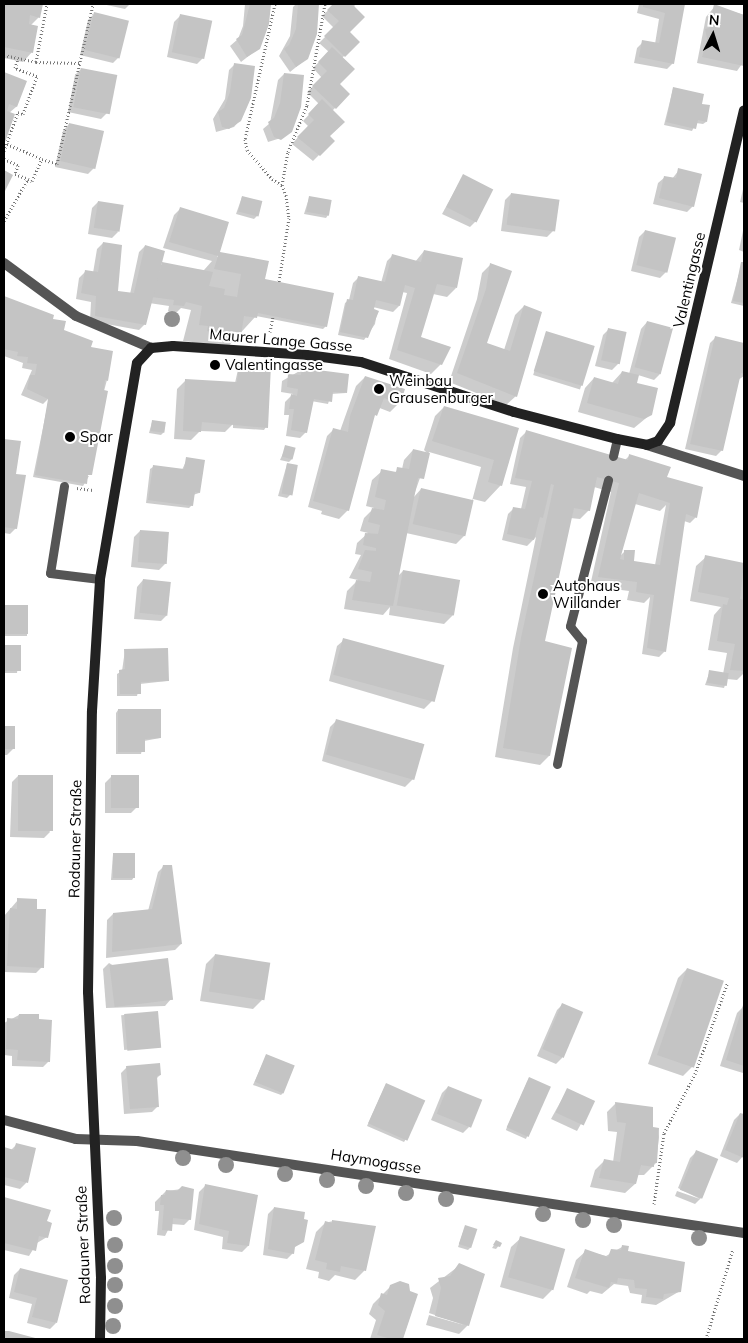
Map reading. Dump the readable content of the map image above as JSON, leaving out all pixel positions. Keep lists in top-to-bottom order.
{
  "streets": {
    "main road": ["Valentingasse", "Maurer Lange Gasse", "Rodauner Straße"],
    "street": ["Haymogasse"]
  },
  "crossings": [
    ["Valentingasse", "Maurer Lange Gasse"],
    ["Maurer Lange Gasse", "Rodauner Straße"],
    ["Rodauner Straße", "Haymogasse"]
  ],
  "places": [
    "Valentingasse",
    "Weinbau Grausenburger",
    "Spar",
    "Autohaus Willander"
  ],
  "north": "top"
}
